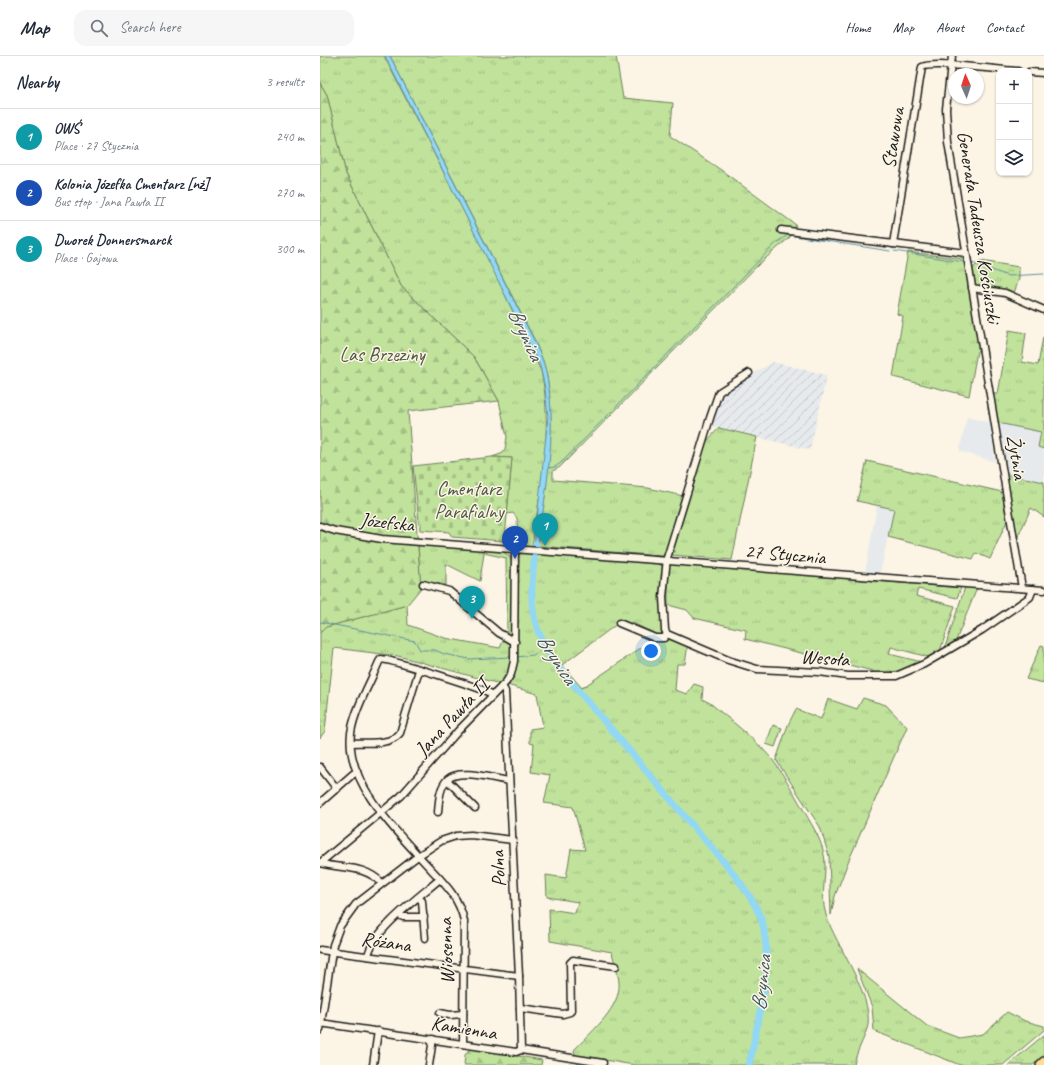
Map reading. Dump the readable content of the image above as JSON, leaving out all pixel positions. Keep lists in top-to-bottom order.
{
  "streets": {
    "street": [
      "Stawowa",
      "Generała Tadeusza Kościuszki",
      "Żytnia",
      "Józefska",
      "27 Stycznia",
      "Wesoła",
      "Jana Pawła II",
      "Polna",
      "Różana",
      "Wiosenna",
      "Kamienna"
    ]
  },
  "crossings": [
    ["Stawowa", "Generała Tadeusza Kościuszki"],
    ["Generała Tadeusza Kościuszki", "Żytnia"],
    ["Żytnia", "27 Stycznia"],
    ["Józefska", "27 Stycznia"],
    ["Józefska", "Jana Pawła II"],
    ["27 Stycznia", "Wesoła"],
    ["Jana Pawła II", "Polna"],
    ["Jana Pawła II", "Wiosenna"],
    ["Polna", "Różana"],
    ["Polna", "Kamienna"],
    ["Różana", "Wiosenna"],
    ["Wiosenna", "Kamienna"]
  ],
  "water": ["Brynica"],
  "parks": ["Las Brzeziny", "Cmentarz Parafialny"],
  "north": "top",
  "page": {
    "header": "Map",
    "search": "Search here",
    "nav": [
      "Home",
      "Map",
      "About",
      "Contact"
    ],
    "heading": ["Nearby", "3 results"],
    "map_buttons": ["+", "−"],
    "list": [
      {
        "mark": "1",
        "name": "OWŚ",
        "note": "Place · 27 Stycznia",
        "value": "240 m"
      },
      {
        "mark": "2",
        "name": "Kolonia Józefka Cmentarz [nż]",
        "note": "Bus stop · Jana Pawła II",
        "value": "270 m"
      },
      {
        "mark": "3",
        "name": "Dworek Donnersmarck",
        "note": "Place · Gajowa",
        "value": "300 m"
      }
    ],
    "pins": ["1", "2", "3"]
  }
}
